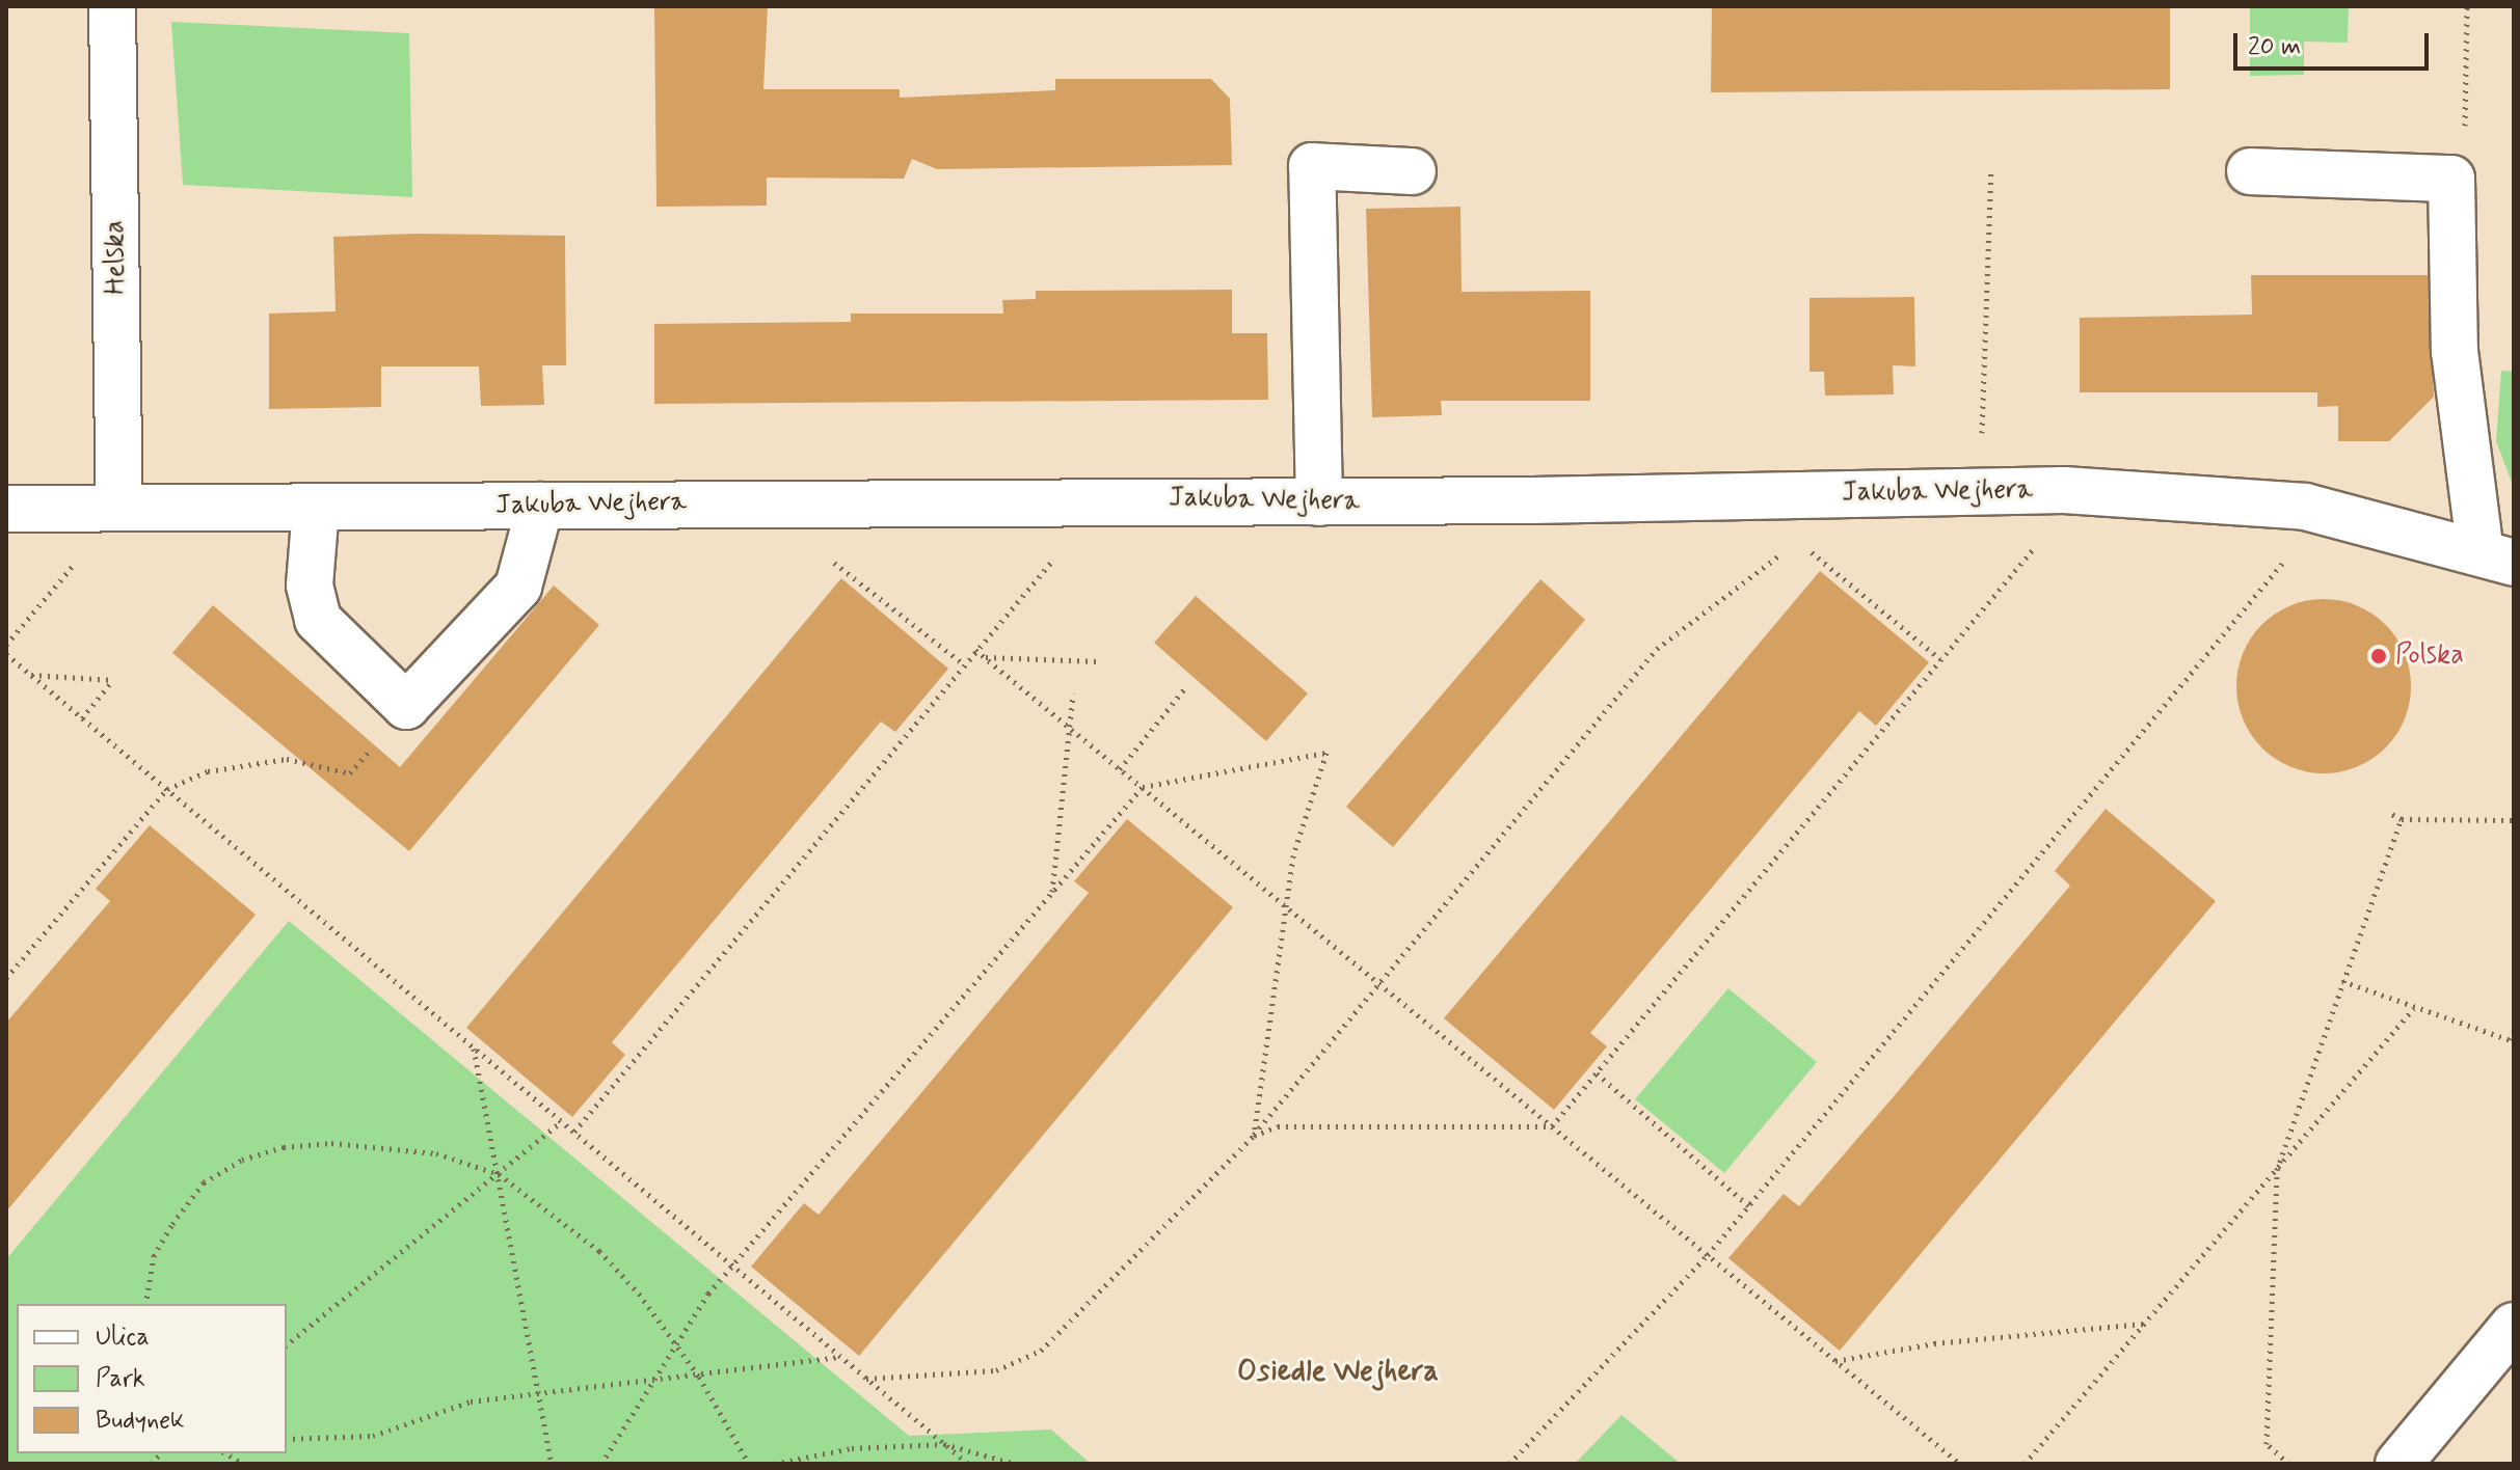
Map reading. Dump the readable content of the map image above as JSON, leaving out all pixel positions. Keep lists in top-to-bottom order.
{
  "streets": {
    "street": ["Helska", "Jakuba Wejhera"]
  },
  "crossings": [
    ["Helska", "Jakuba Wejhera"]
  ],
  "districts": ["Osiedle Wejhera"],
  "places": ["Polska"],
  "legend": ["Ulica", "Park", "Budynek"],
  "scale_bar": "20 m"
}
